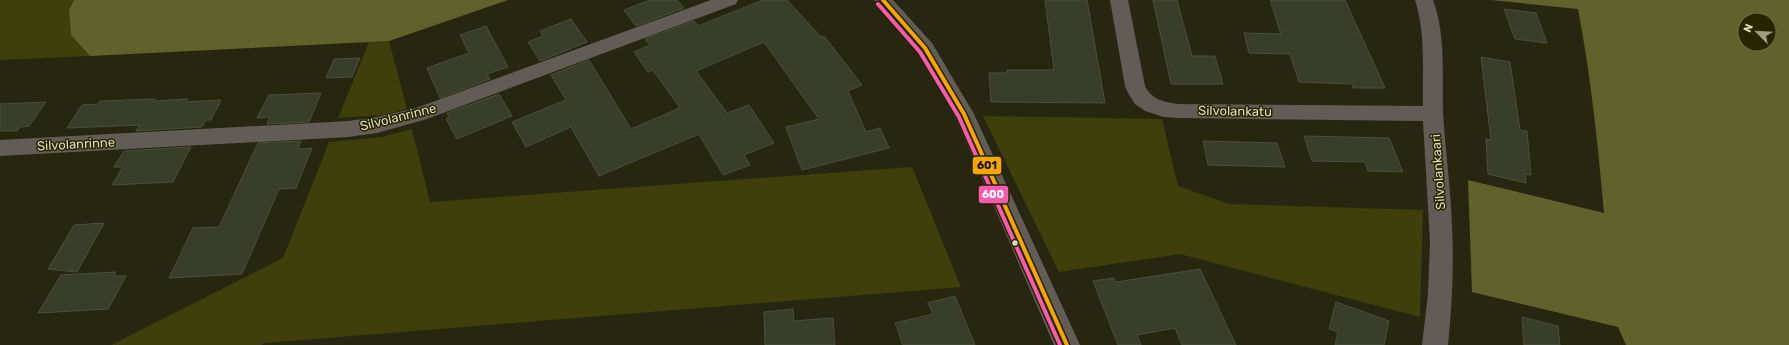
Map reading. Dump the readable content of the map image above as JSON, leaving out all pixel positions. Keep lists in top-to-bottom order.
{
  "streets": {
    "street": ["Silvolankatu", "Silvolanrinne", "Silvolankaari"]
  },
  "crossings": [
    ["Silvolankatu", "Silvolankaari"]
  ],
  "lines": ["transit line 601", "transit line 600"],
  "north": "top left"
}
